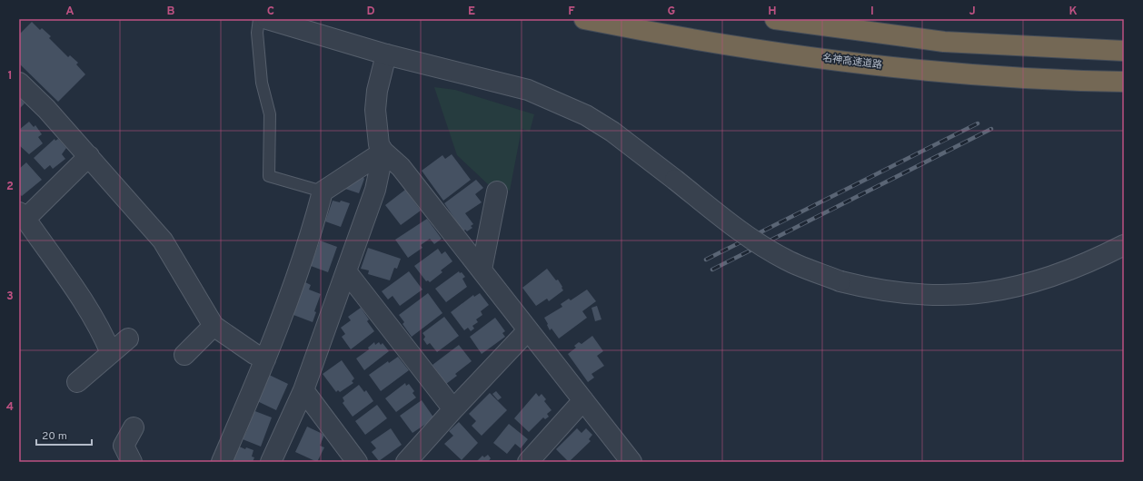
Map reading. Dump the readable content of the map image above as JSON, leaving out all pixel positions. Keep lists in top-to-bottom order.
{
  "streets": {
    "highway": ["名神高速道路"]
  },
  "scale_bar": "20 m",
  "grid": {
    "columns": [
      "A",
      "B",
      "C",
      "D",
      "E",
      "F",
      "G",
      "H",
      "I",
      "J",
      "K"
    ],
    "rows": [
      "1",
      "2",
      "3",
      "4"
    ]
  }
}
